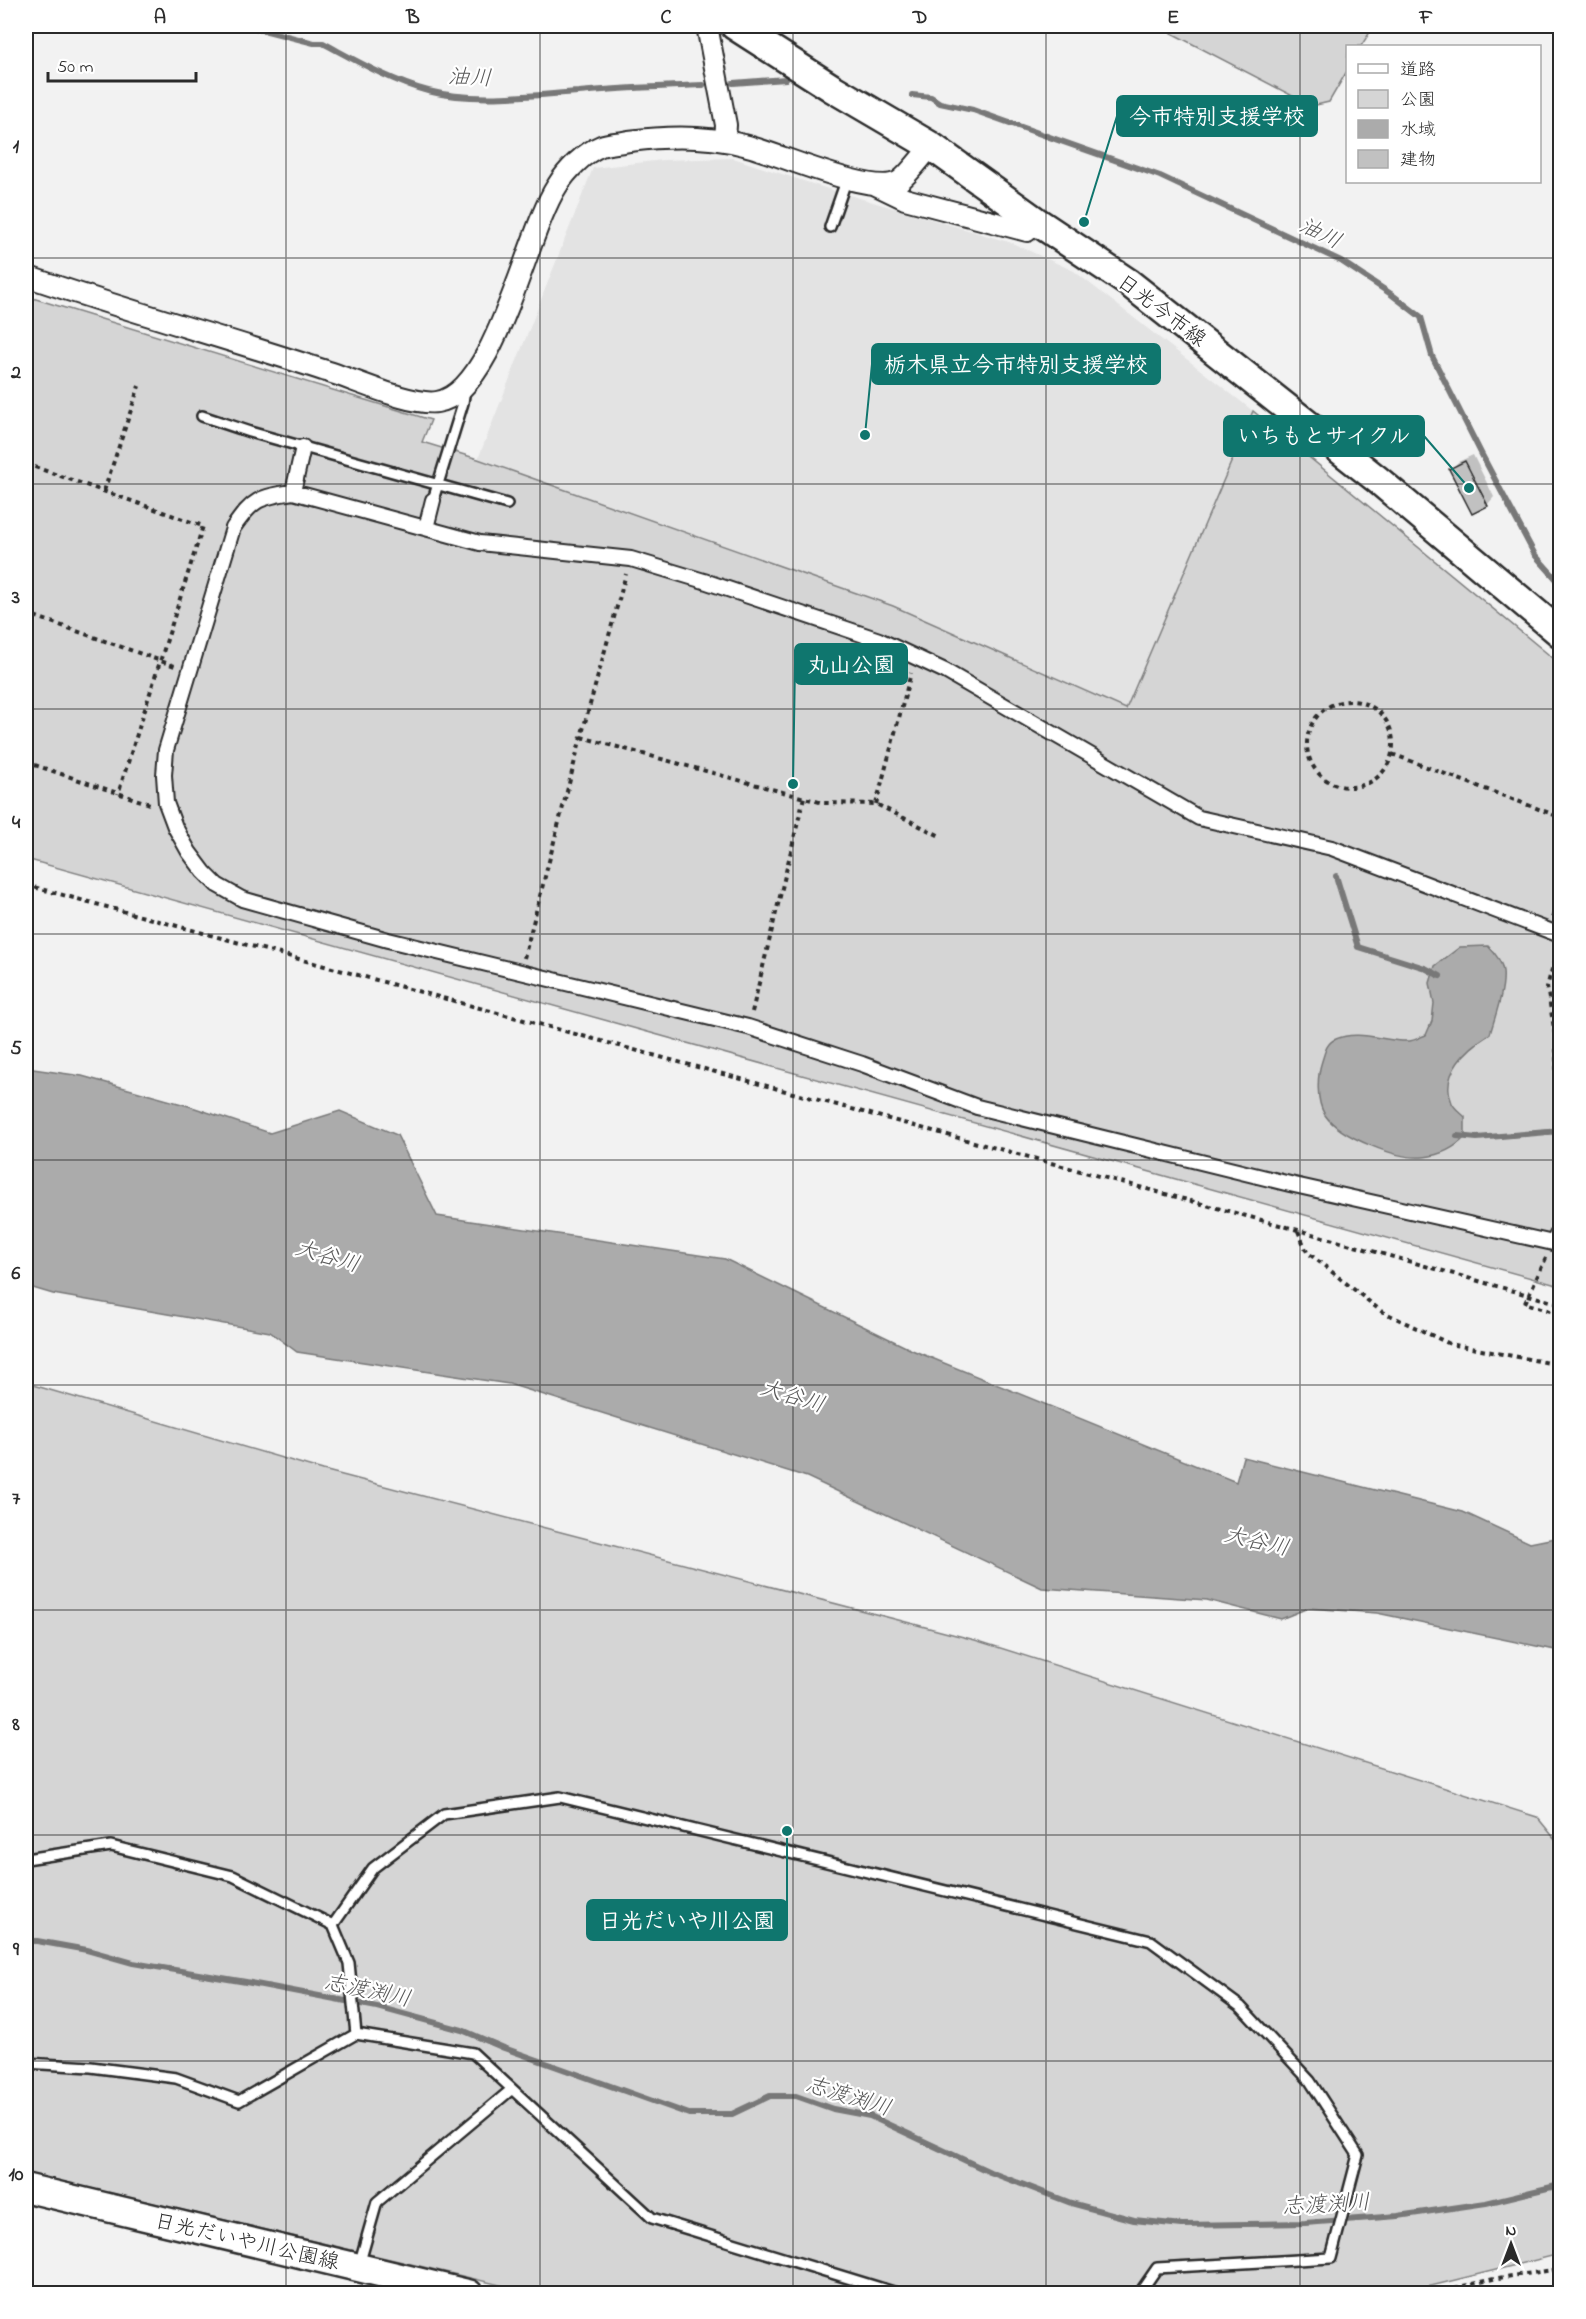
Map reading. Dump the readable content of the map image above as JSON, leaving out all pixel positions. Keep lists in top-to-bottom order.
{
  "streets": {
    "main road": ["日光今市線", "日光だいや川公園線"]
  },
  "water": ["油川", "大谷川", "志渡渕川"],
  "places": [
    "今市特別支援学校",
    "栃木県立今市特別支援学校",
    "いちもとサイクル",
    "丸山公園",
    "日光だいや川公園"
  ],
  "legend": [
    "道路",
    "公園",
    "水域",
    "建物"
  ],
  "scale_bar": "50 m",
  "north": "top",
  "grid": {
    "columns": [
      "A",
      "B",
      "C",
      "D",
      "E",
      "F"
    ],
    "rows": [
      "1",
      "2",
      "3",
      "4",
      "5",
      "6",
      "7",
      "8",
      "9",
      "10"
    ]
  }
}
